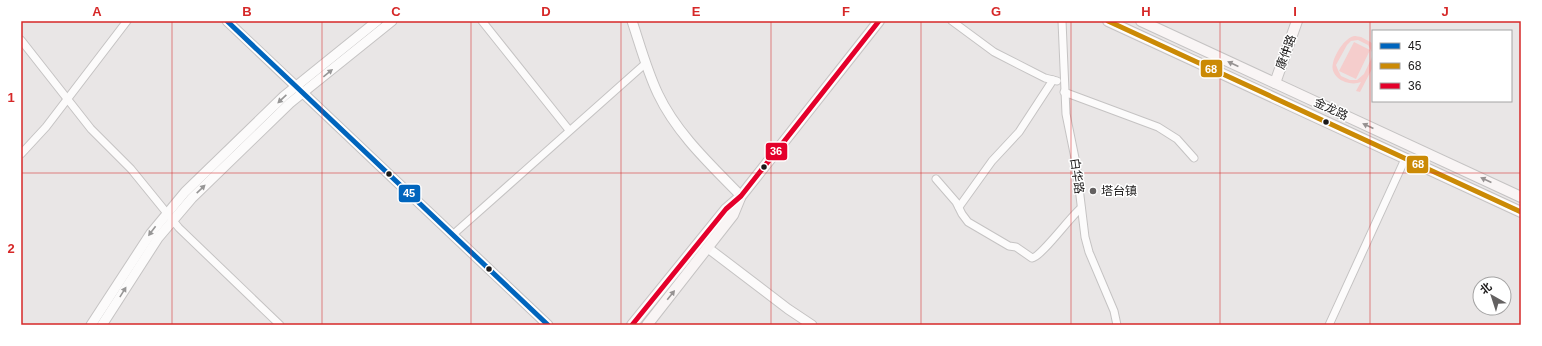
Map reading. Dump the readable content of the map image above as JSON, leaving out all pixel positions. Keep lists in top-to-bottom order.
{
  "streets": {
    "main road": ["康仲路", "金龙路"],
    "street": ["白华路"]
  },
  "crossings": [
    ["康仲路", "金龙路"]
  ],
  "places": ["塔台镇"],
  "lines": ["transit line 45", "transit line 68", "transit line 36"],
  "legend": ["45", "68", "36"],
  "north": "top left",
  "grid": {
    "columns": [
      "A",
      "B",
      "C",
      "D",
      "E",
      "F",
      "G",
      "H",
      "I",
      "J"
    ],
    "rows": ["1", "2"]
  }
}
